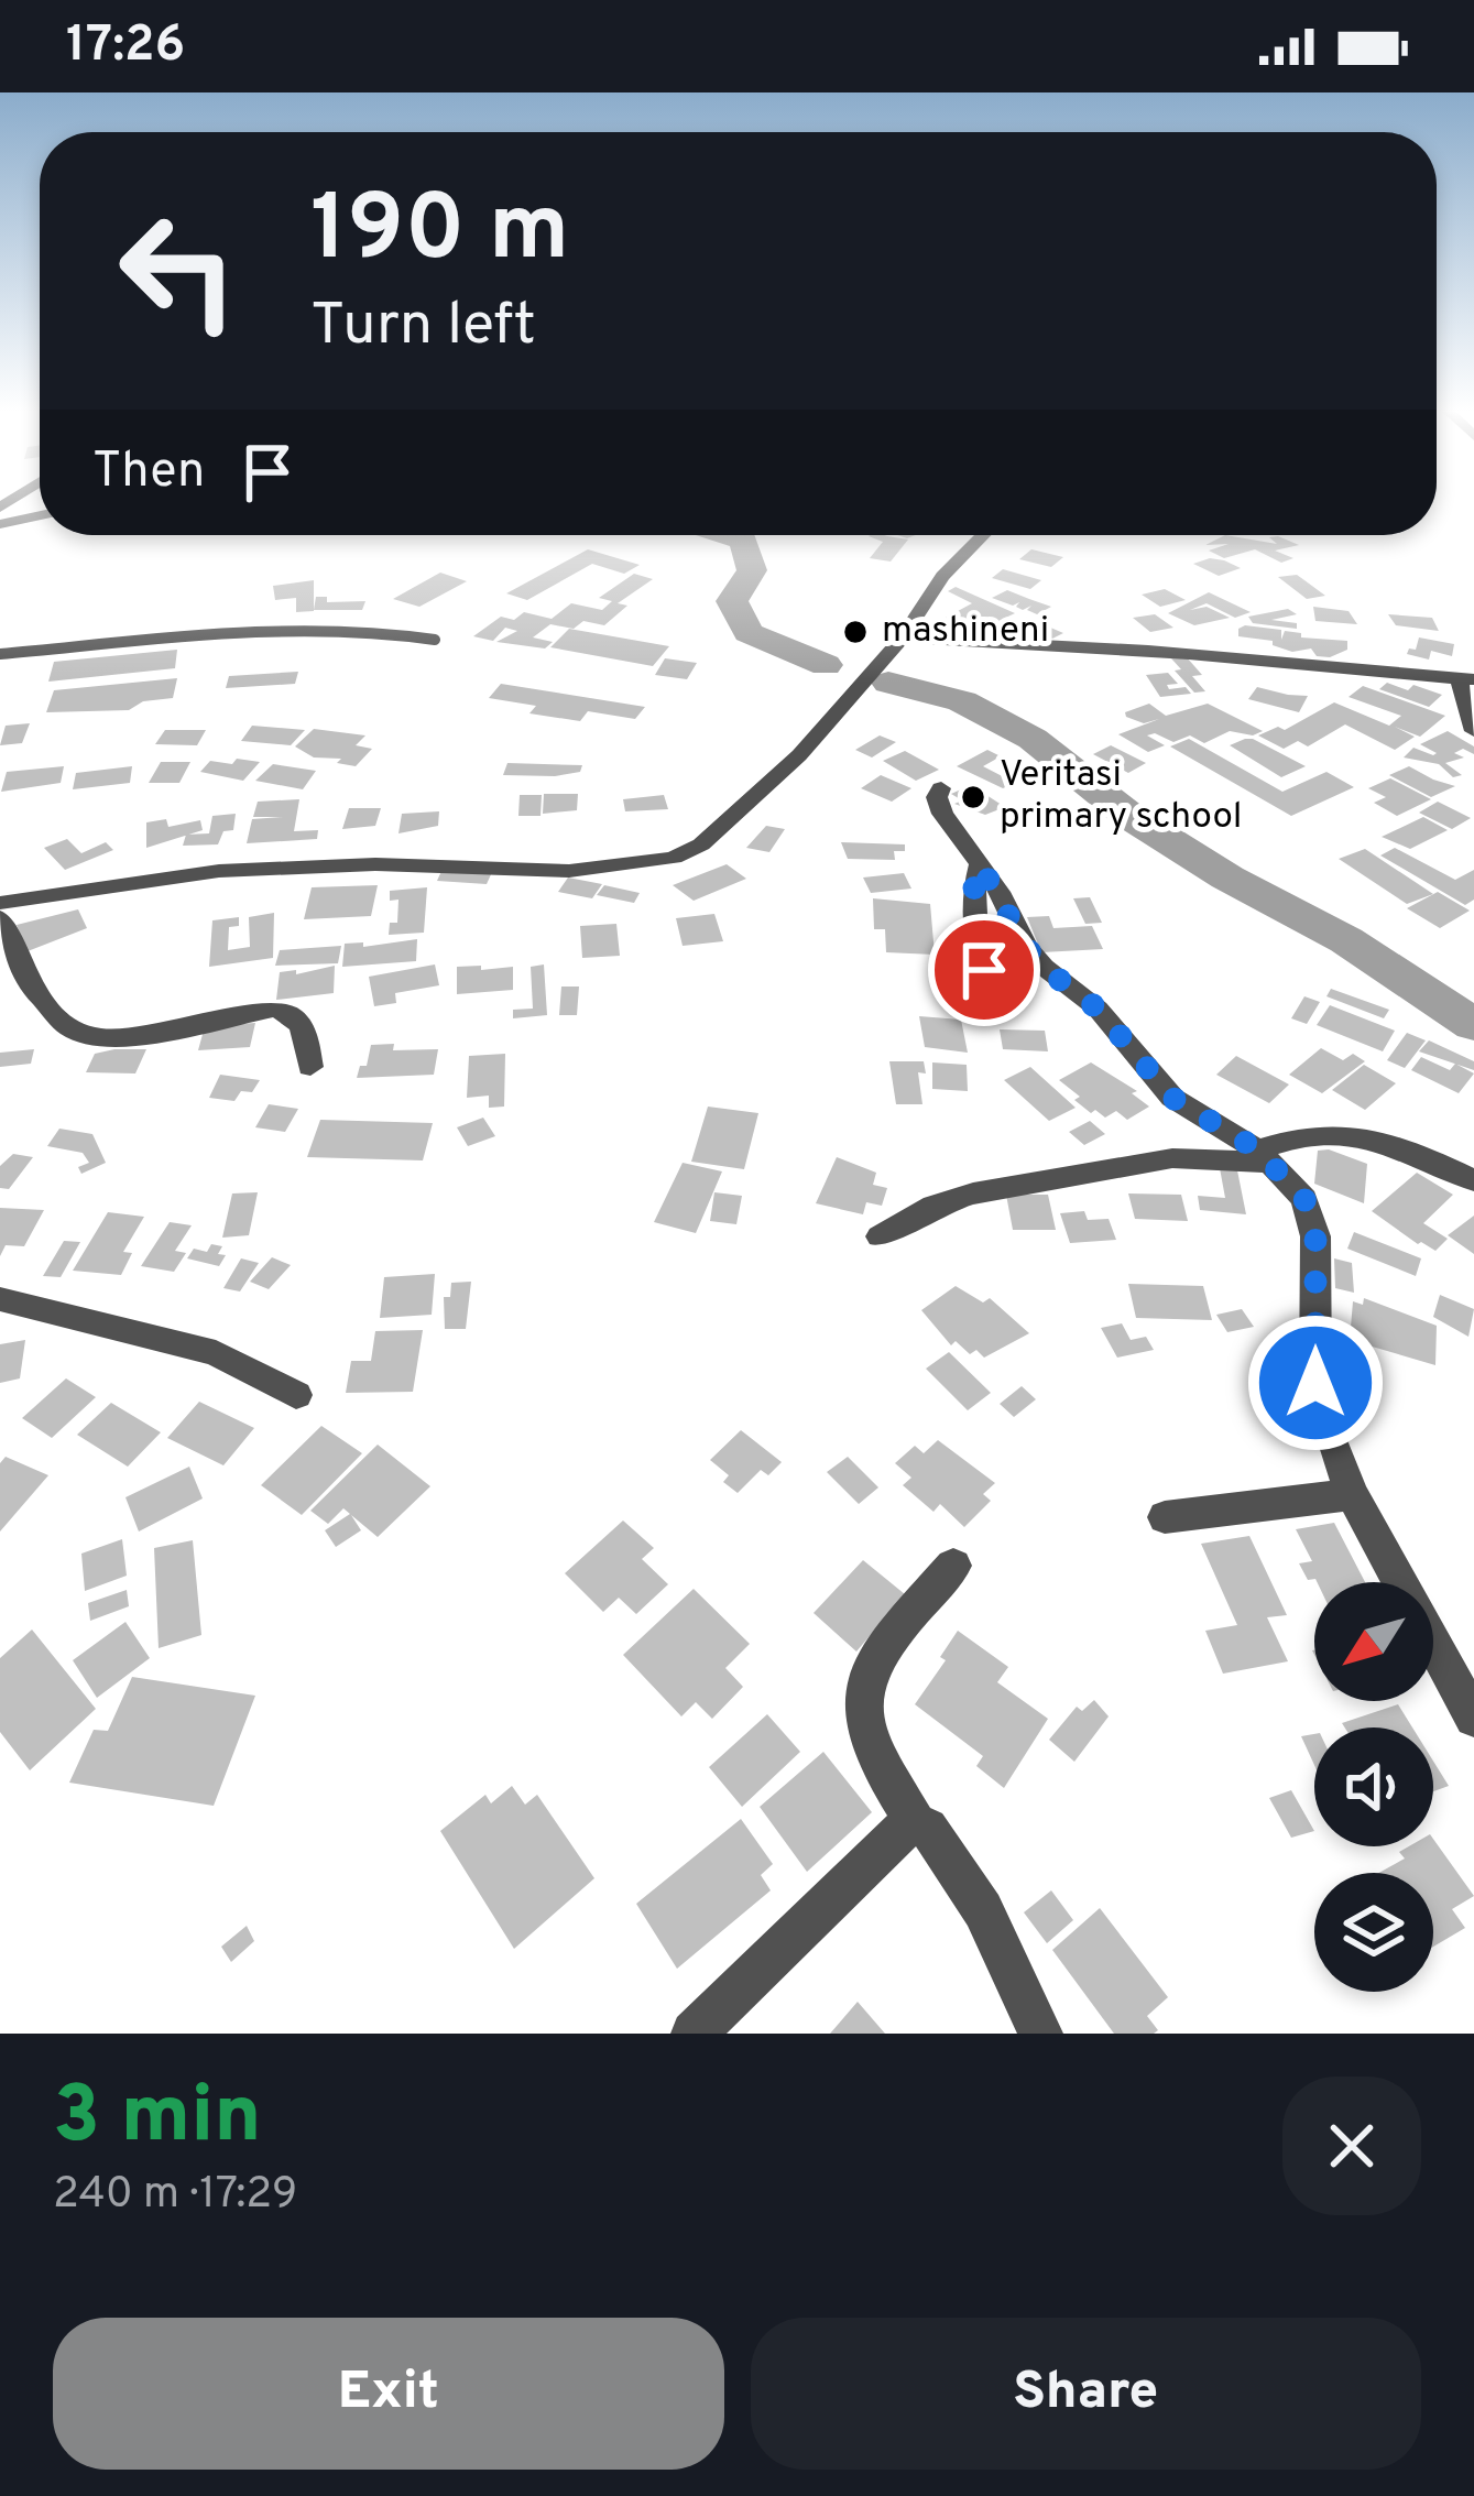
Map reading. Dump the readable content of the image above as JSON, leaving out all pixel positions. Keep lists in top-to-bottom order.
{
  "places": ["mashineni", "Veritasi primary school"],
  "north": "bottom left",
  "page": {
    "status": "17:26",
    "turn": ["190 m", "Turn left"],
    "then": "Then",
    "heading": ["3 min", "240 m · 17:29"],
    "buttons": ["Exit", "Share"]
  }
}
